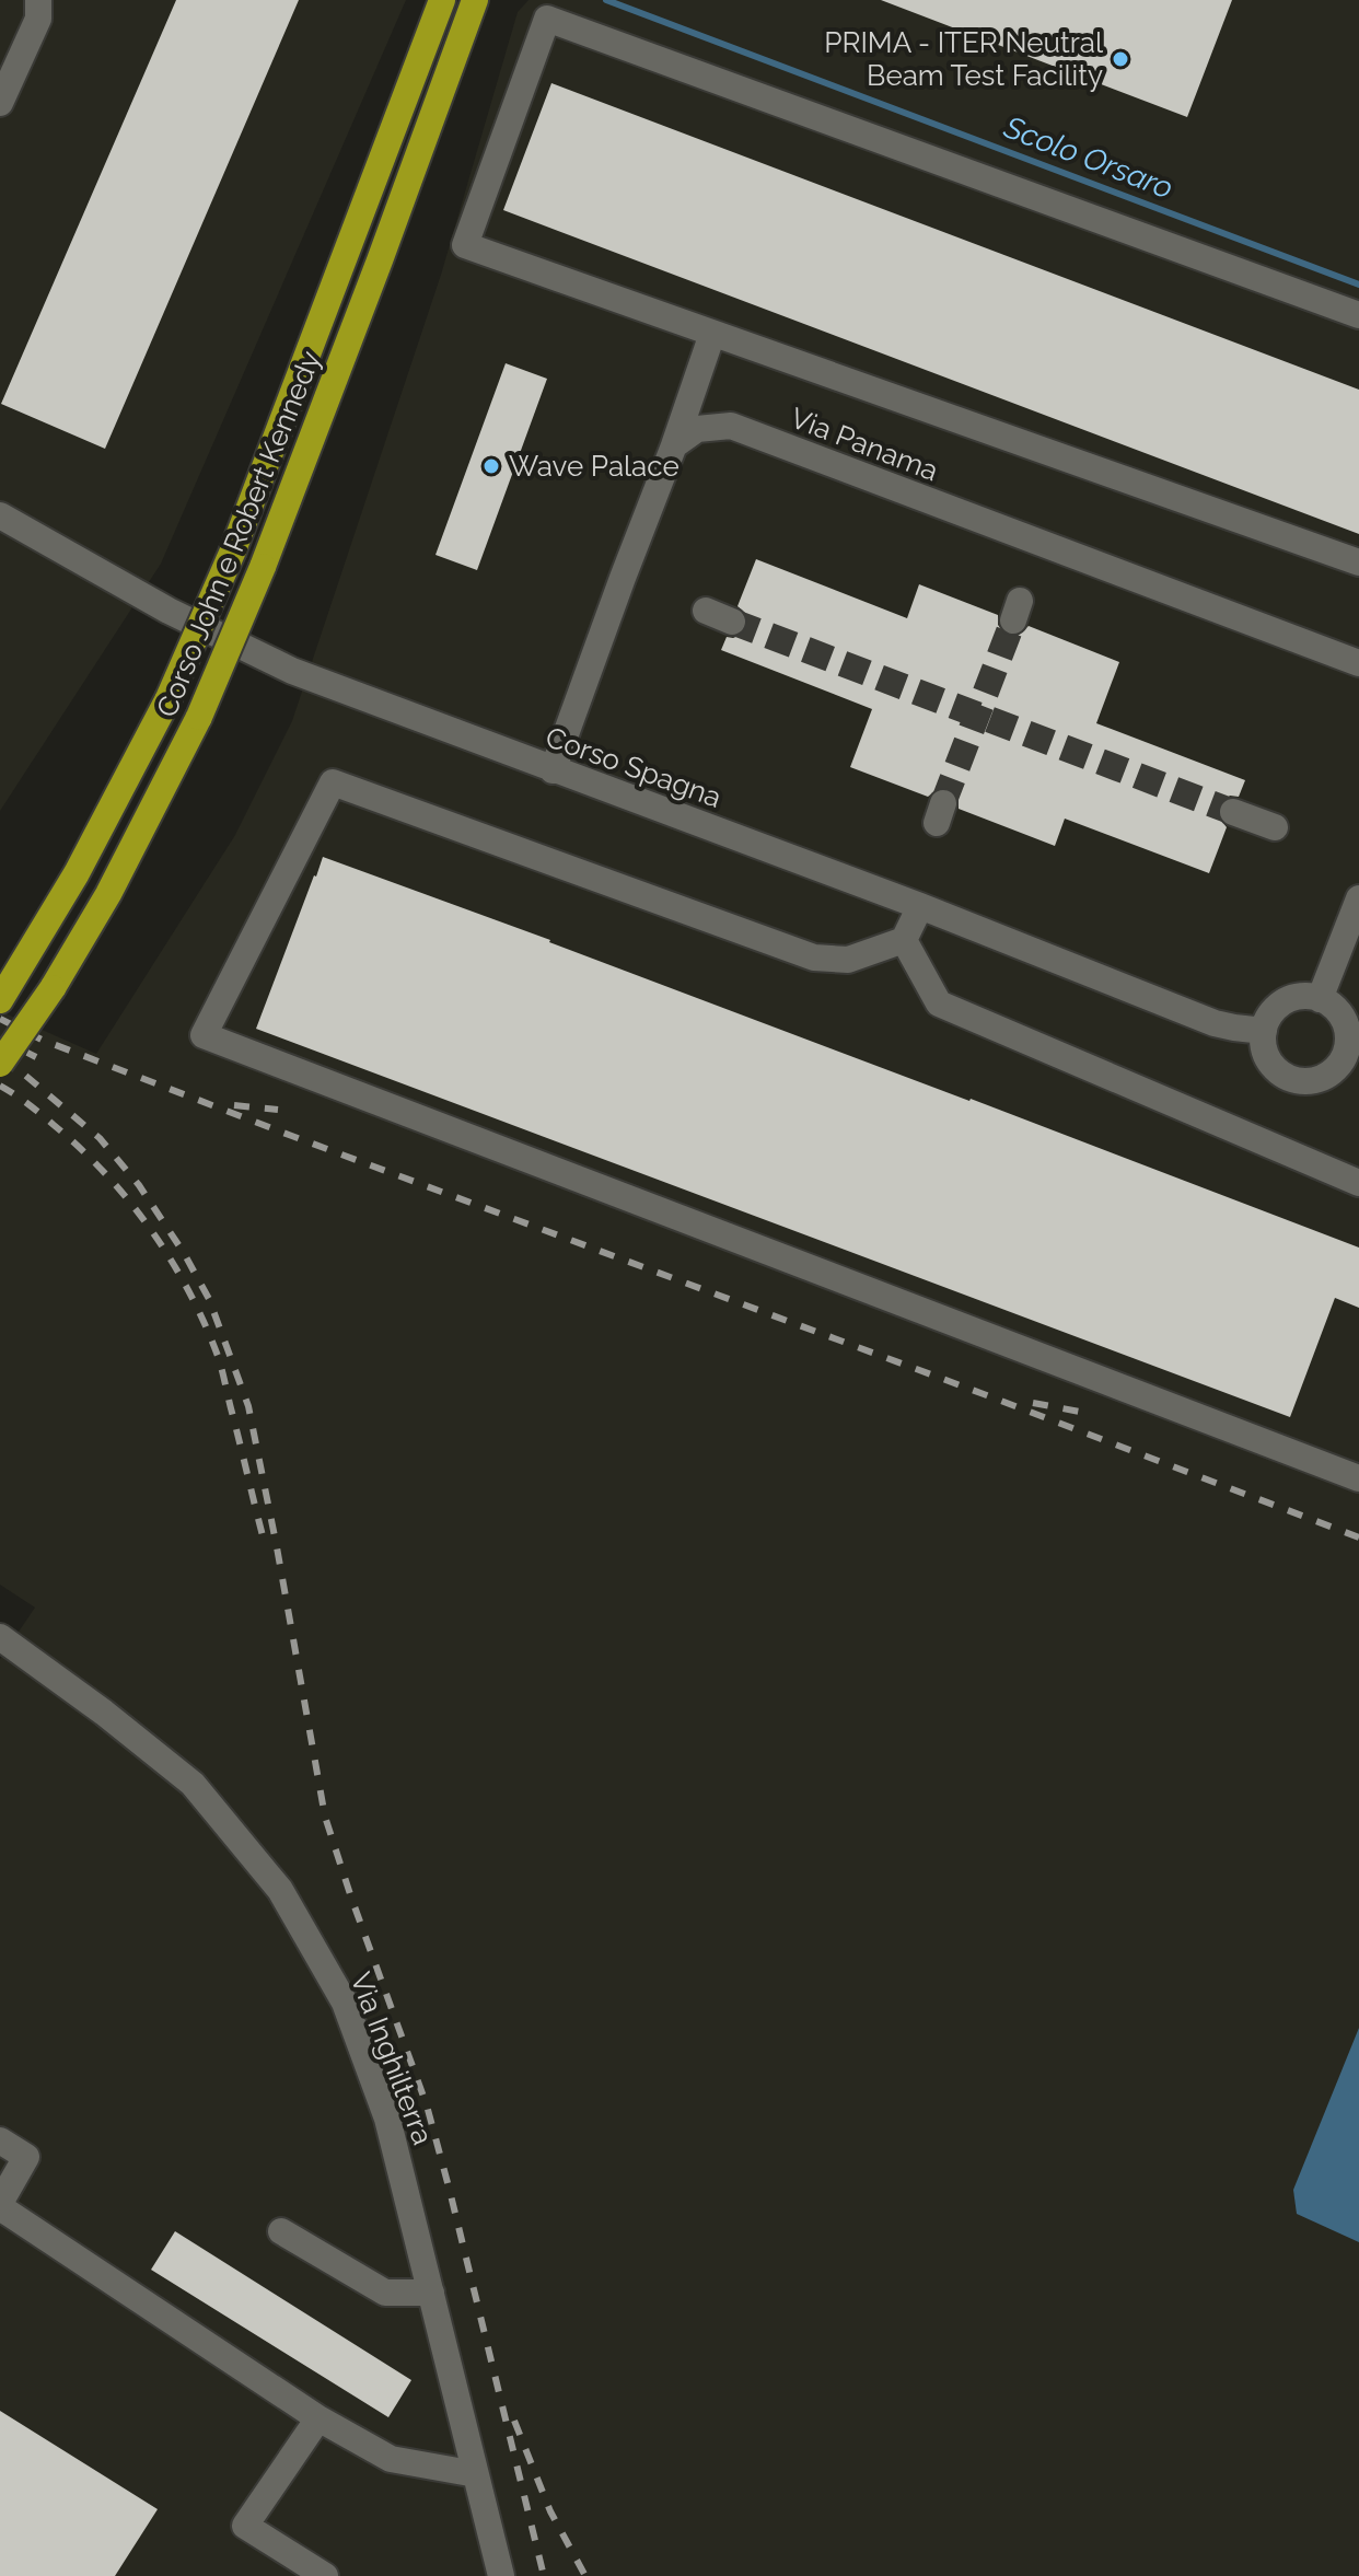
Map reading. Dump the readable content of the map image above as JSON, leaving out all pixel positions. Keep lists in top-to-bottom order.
{
  "streets": {
    "highway": ["Corso John e Robert Kennedy"],
    "street": ["Via Panama", "Corso Spagna", "Via Inghilterra"]
  },
  "water": ["Scolo Orsaro"],
  "places": ["PRIMA - ITER Neutral Beam Test Facility", "Wave Palace"]
}
